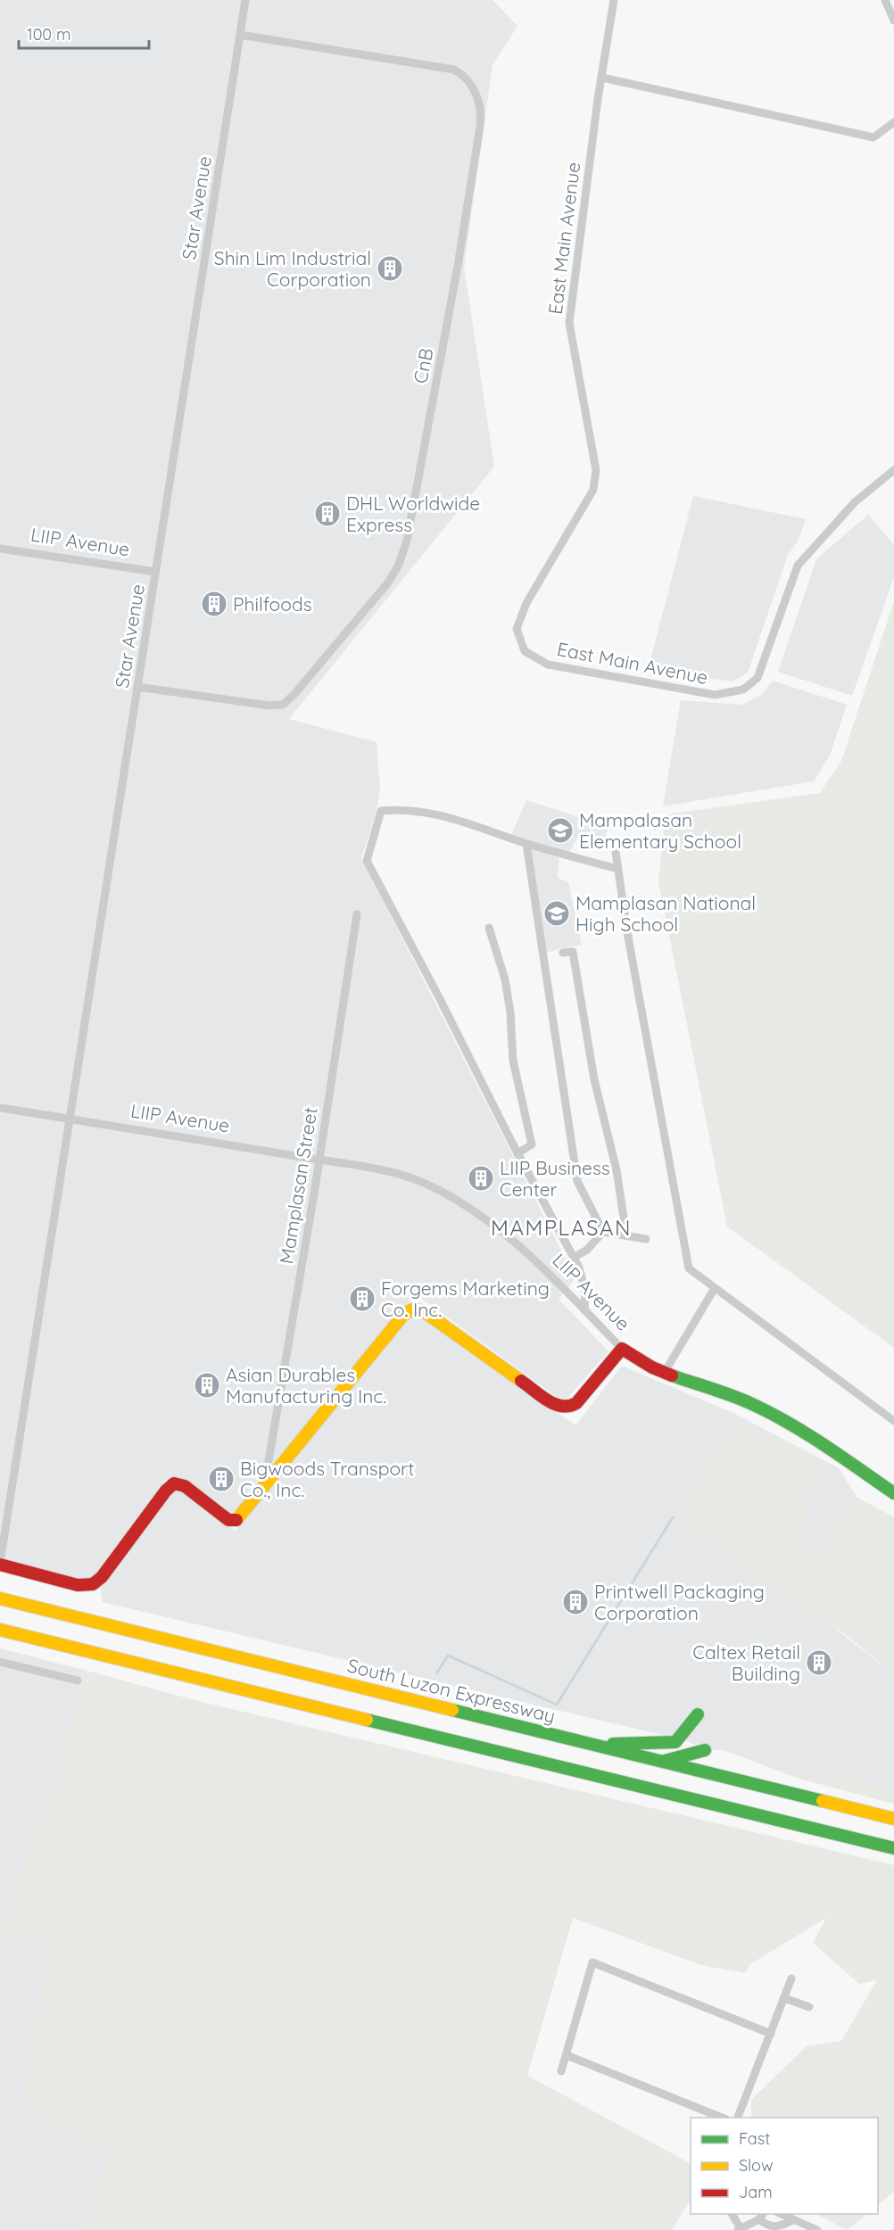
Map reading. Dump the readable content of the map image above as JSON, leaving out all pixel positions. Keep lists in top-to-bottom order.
{
  "streets": {
    "main road": ["LIIP Avenue", "South Luzon Expressway"],
    "street": [
      "Star Avenue",
      "East Main Avenue",
      "CnB",
      "Mamplasan Street"
    ]
  },
  "crossings": [
    ["Star Avenue", "CnB"],
    ["Star Avenue", "LIIP Avenue"],
    ["LIIP Avenue", "Mamplasan Street"]
  ],
  "districts": ["MAMPLASAN"],
  "places": {
    "building": [
      "Shin Lim Industrial Corporation",
      "DHL Worldwide Express",
      "Philfoods",
      "LIIP Business Center",
      "Forgems Marketing Co. Inc.",
      "Asian Durables Manufacturing Inc.",
      "Bigwoods Transport Co., Inc.",
      "Printwell Packaging Corporation",
      "Caltex Retail Building"
    ],
    "school or university": ["Mampalasan Elementary School", "Mamplasan National High School"]
  },
  "legend": ["Fast", "Slow", "Jam"],
  "scale_bar": "100 m"
}
